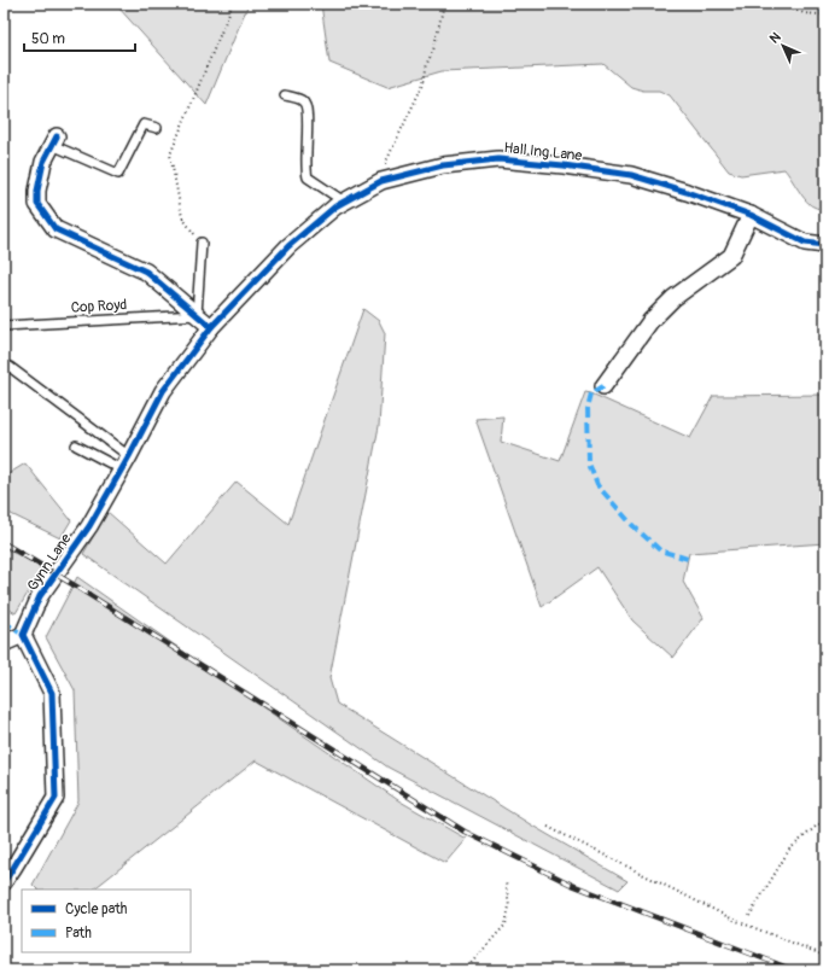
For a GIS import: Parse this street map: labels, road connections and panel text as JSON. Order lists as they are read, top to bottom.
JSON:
{
  "streets": {
    "street": ["Hall Ing Lane", "Gynn Lane"],
    "lane": ["Cop Royd"]
  },
  "crossings": [
    ["Hall Ing Lane", "Gynn Lane"]
  ],
  "legend": ["Cycle path", "Path"],
  "scale_bar": "50 m",
  "north": "top left"
}
